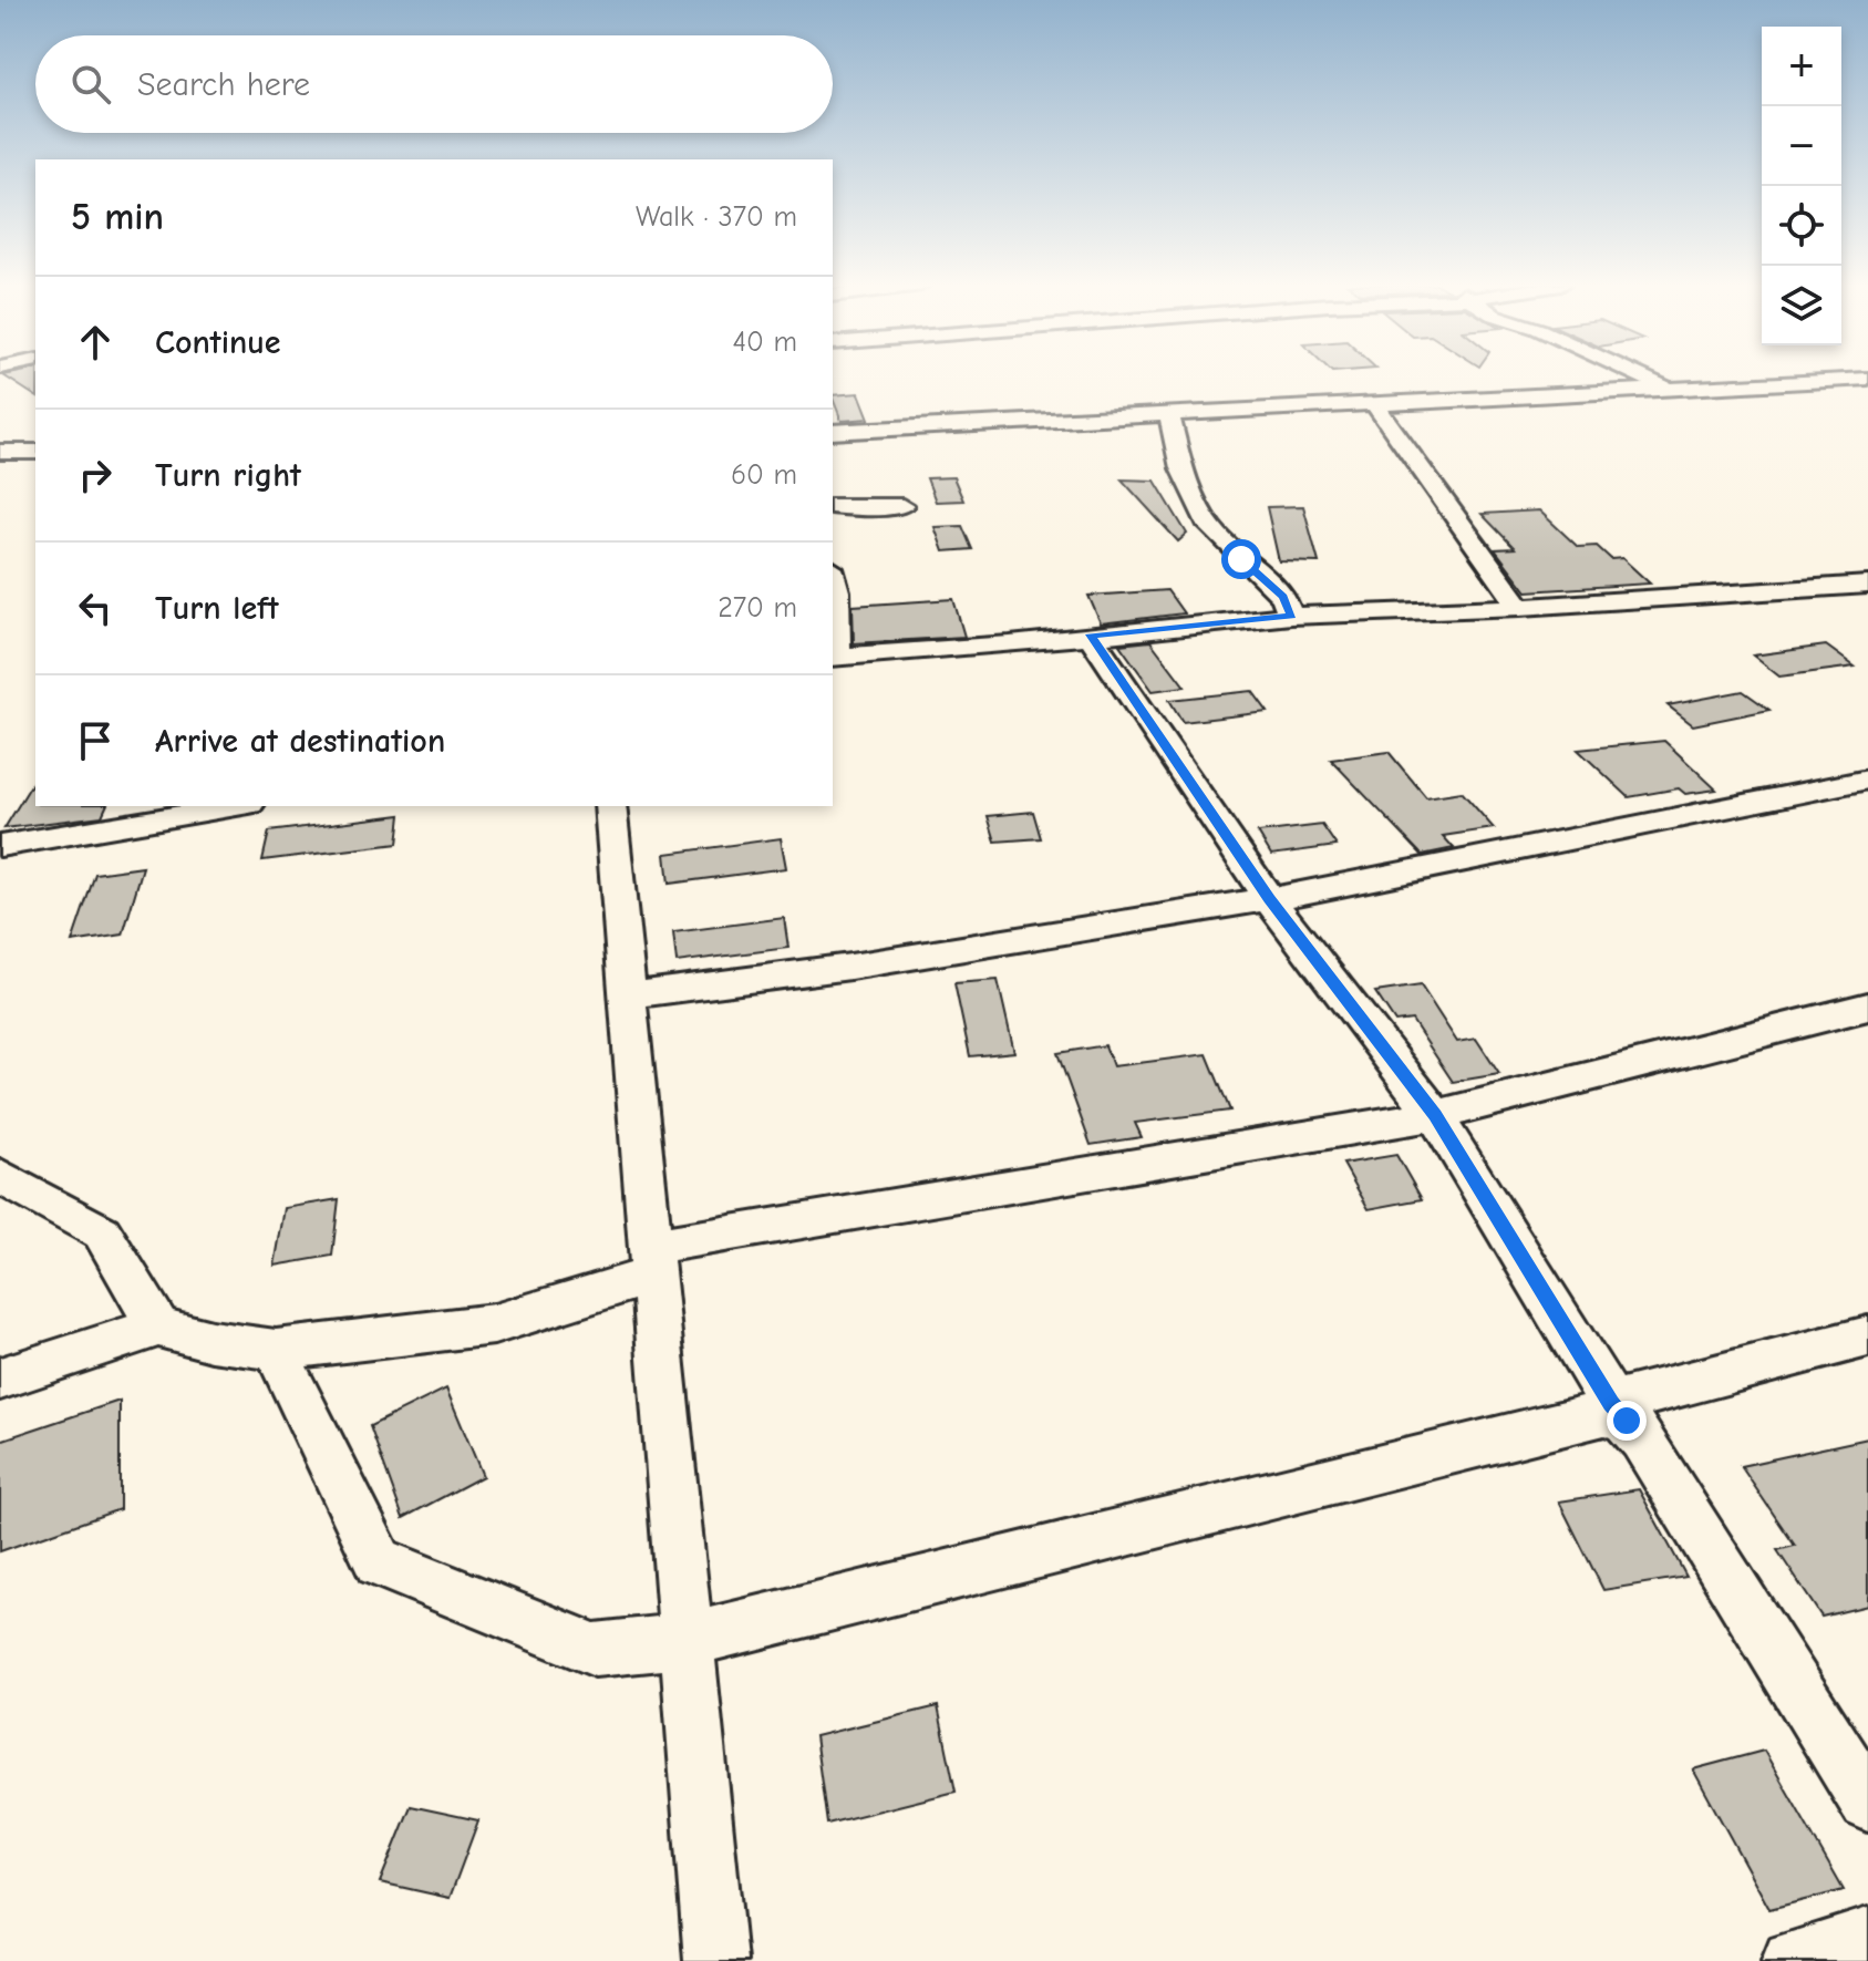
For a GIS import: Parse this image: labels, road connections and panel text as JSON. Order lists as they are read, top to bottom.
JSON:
{
  "page": {
    "map_buttons": ["+", "−"],
    "search": "Search here",
    "heading": ["5 min", "Walk · 370 m"],
    "list": [
      ["Continue", "40 m"],
      ["Turn right", "60 m"],
      ["Turn left", "270 m"],
      "Arrive at destination"
    ]
  }
}
